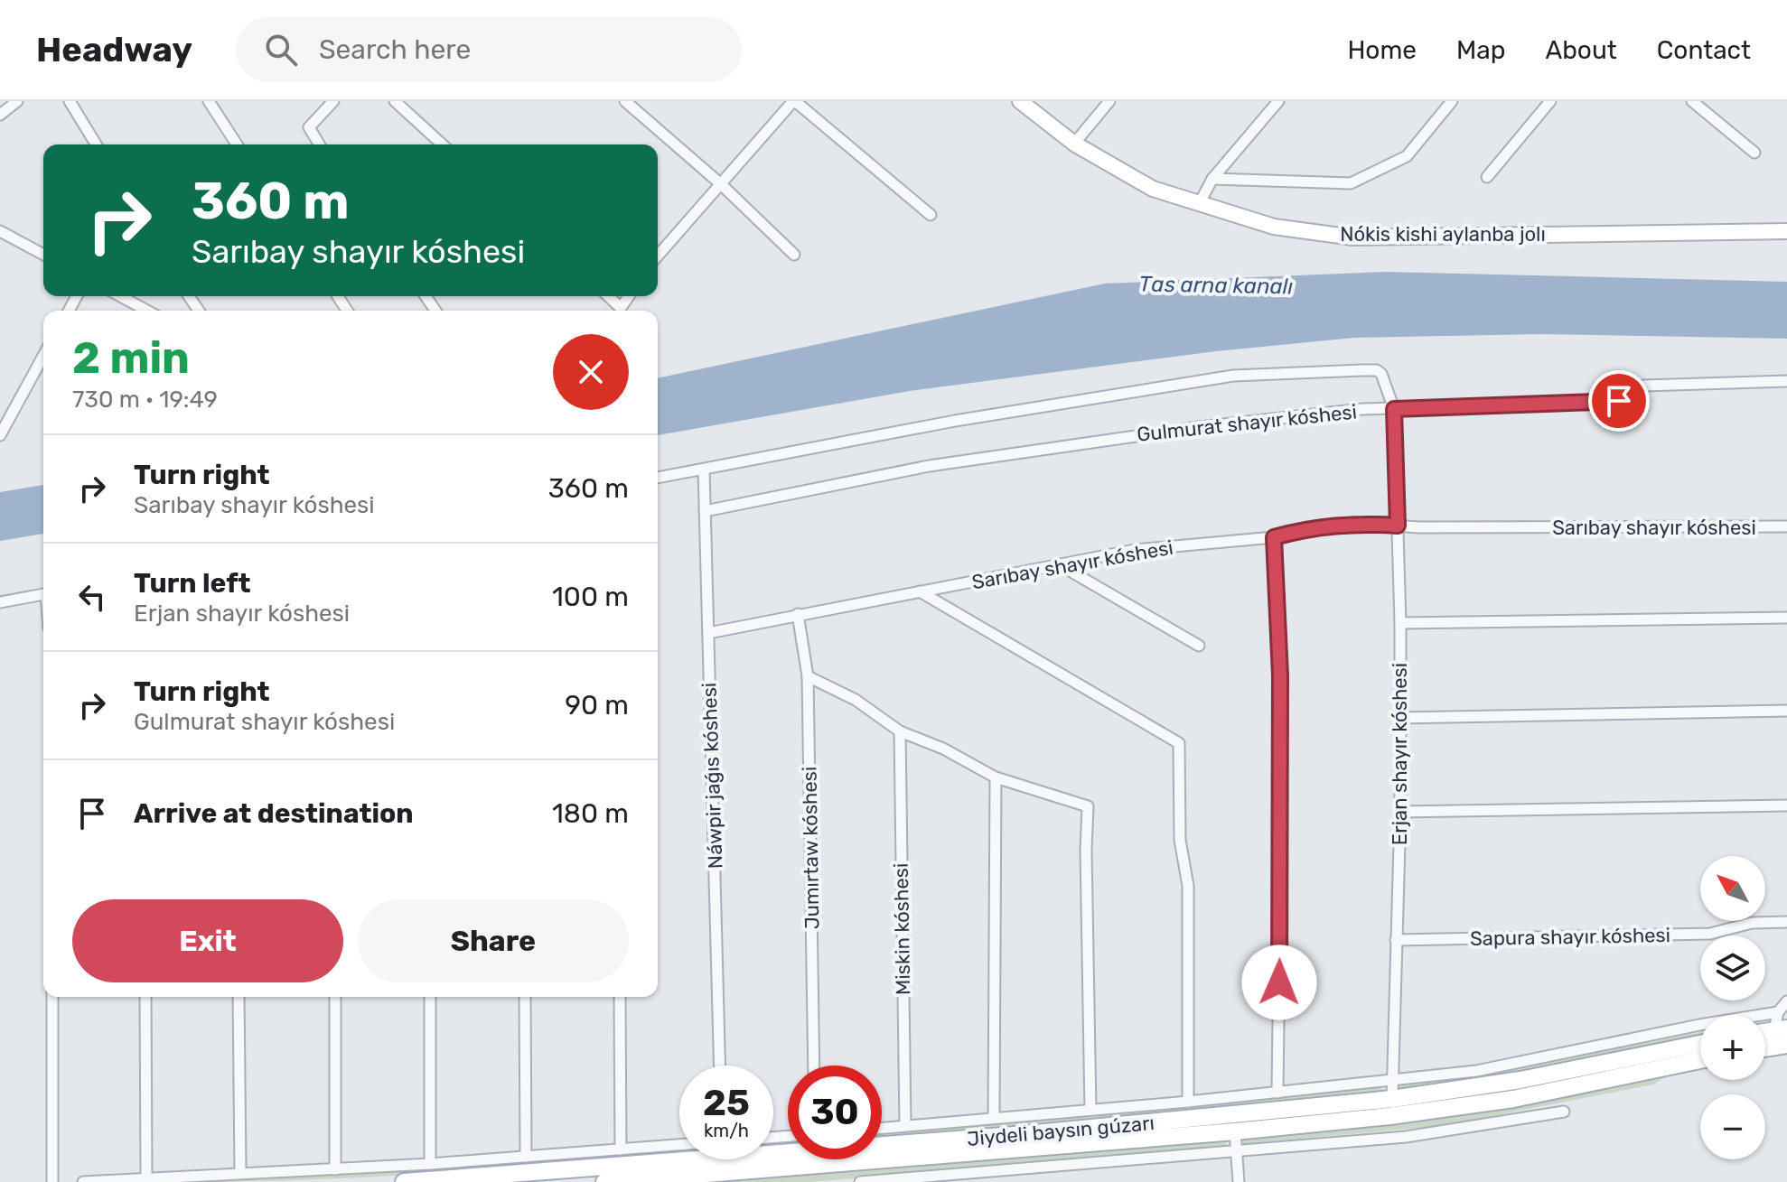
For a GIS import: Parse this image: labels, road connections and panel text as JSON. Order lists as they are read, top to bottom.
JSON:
{
  "streets": {
    "main road": ["Nókis kishi aylanba jolı", "Jiydeli baysın gúzarı"],
    "street": [
      "Gulmurat shayır kóshesi",
      "Sarıbay shayır kóshesi",
      "Erjan shayır kóshesi",
      "Náwpir jaǵıs kóshesi",
      "Jumırtaw kóshesi",
      "Miskin kóshesi",
      "Sapura shayır kóshesi"
    ]
  },
  "crossings": [
    ["Gulmurat shayır kóshesi", "Erjan shayır kóshesi"],
    ["Gulmurat shayır kóshesi", "Náwpir jaǵıs kóshesi"],
    ["Sarıbay shayır kóshesi", "Erjan shayır kóshesi"],
    ["Sarıbay shayır kóshesi", "Náwpir jaǵıs kóshesi"],
    ["Sarıbay shayır kóshesi", "Jumırtaw kóshesi"],
    ["Erjan shayır kóshesi", "Náwpir jaǵıs kóshesi"],
    ["Erjan shayır kóshesi", "Sapura shayır kóshesi"],
    ["Erjan shayır kóshesi", "Jiydeli baysın gúzarı"]
  ],
  "water": ["Tas arna kanalı"],
  "north": "top left",
  "page": {
    "header": "Headway",
    "search": "Search here",
    "nav": [
      "Home",
      "Map",
      "About",
      "Contact"
    ],
    "turn": ["360 m", "Sarıbay shayır kóshesi"],
    "heading": ["2 min", "730 m · 19:49"],
    "list": [
      {
        "name": "Turn right",
        "note": "Sarıbay shayır kóshesi",
        "value": "360 m"
      },
      {
        "name": "Turn left",
        "note": "Erjan shayır kóshesi",
        "value": "100 m"
      },
      {
        "name": "Turn right",
        "note": "Gulmurat shayır kóshesi",
        "value": "90 m"
      },
      {
        "name": "Arrive at destination",
        "value": "180 m"
      }
    ],
    "map_buttons": ["+", "−"],
    "buttons": ["Exit", "Share"],
    "speed": "25 km/h",
    "limit": "30"
  }
}
